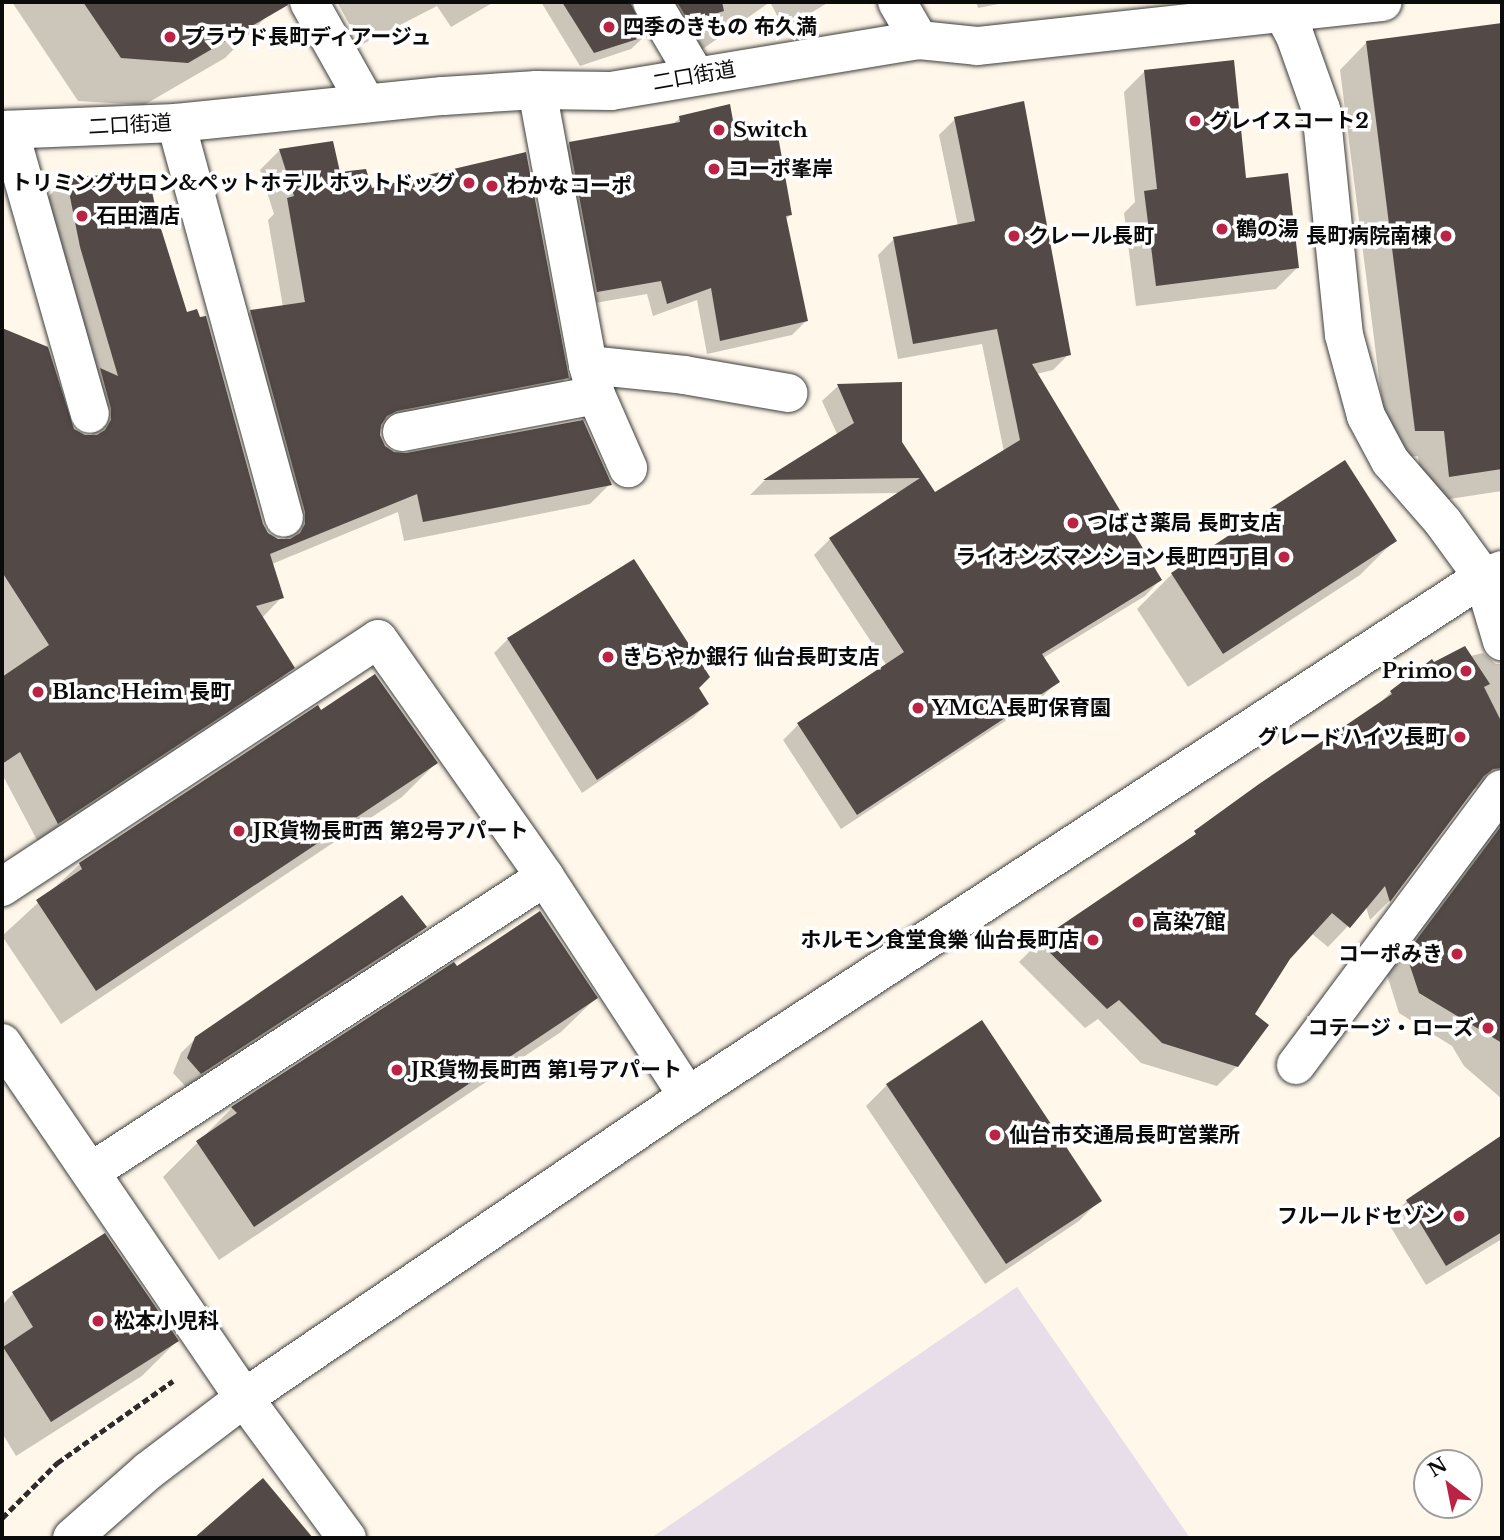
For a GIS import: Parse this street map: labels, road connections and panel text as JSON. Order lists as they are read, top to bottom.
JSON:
{
  "streets": {
    "street": ["二口街道"]
  },
  "places": [
    "四季のきもの 布久満",
    "プラウド長町ディアージュ",
    "グレイスコート2",
    "Switch",
    "コーポ峯岸",
    "トリミングサロン&ペットホテル ホットドッグ",
    "わかなコーポ",
    "石田酒店",
    "鶴の湯",
    "クレール長町",
    "長町病院南棟",
    "つばさ薬局 長町支店",
    "ライオンズマンション長町四丁目",
    "きらやか銀行 仙台長町支店",
    "Primo",
    "Blanc Heim 長町",
    "YMCA長町保育園",
    "グレードハイツ長町",
    "JR貨物長町西 第2号アパート",
    "高染7館",
    "ホルモン食堂食樂 仙台長町店",
    "コーポみき",
    "コテージ・ローズ",
    "JR貨物長町西 第1号アパート",
    "仙台市交通局長町営業所",
    "フルールドセゾン",
    "松本小児科"
  ],
  "north": "top left"
}
